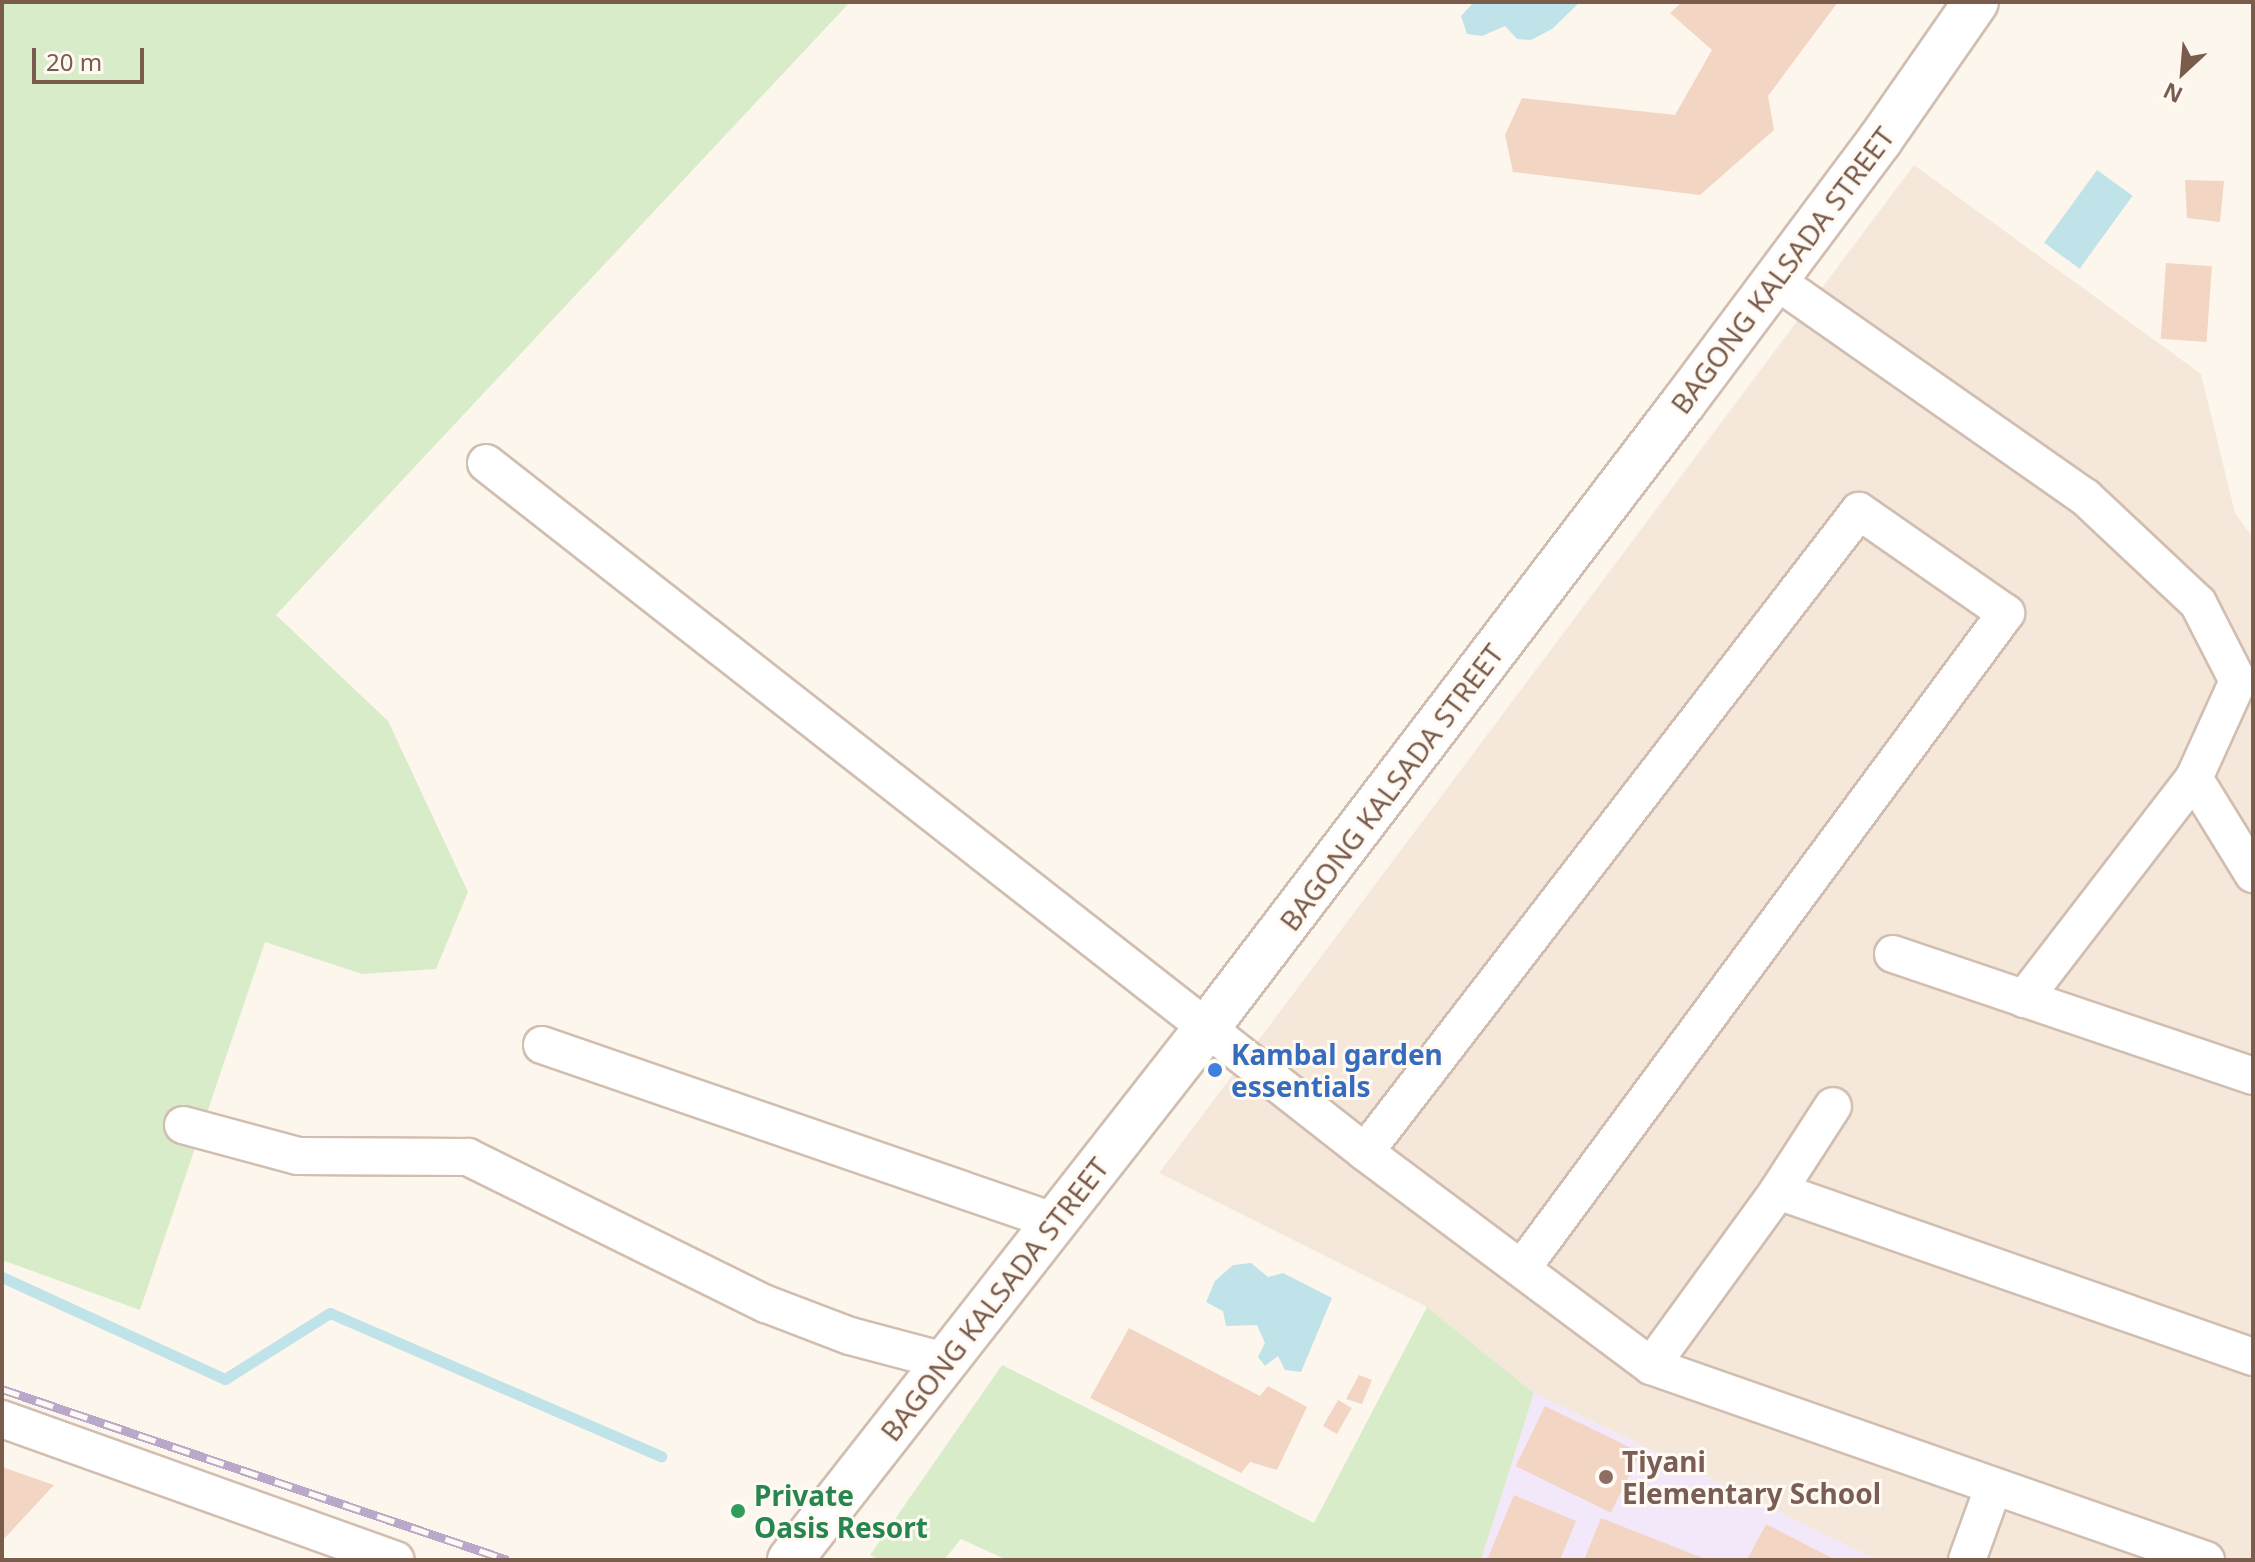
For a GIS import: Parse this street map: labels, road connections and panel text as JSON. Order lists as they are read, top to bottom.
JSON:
{
  "streets": {
    "street": ["BAGONG KALSADA STREET"]
  },
  "places": ["Kambal garden essentials", "Tiyani Elementary School", "Private Oasis Resort"],
  "scale_bar": "20 m",
  "north": "bottom left"
}
